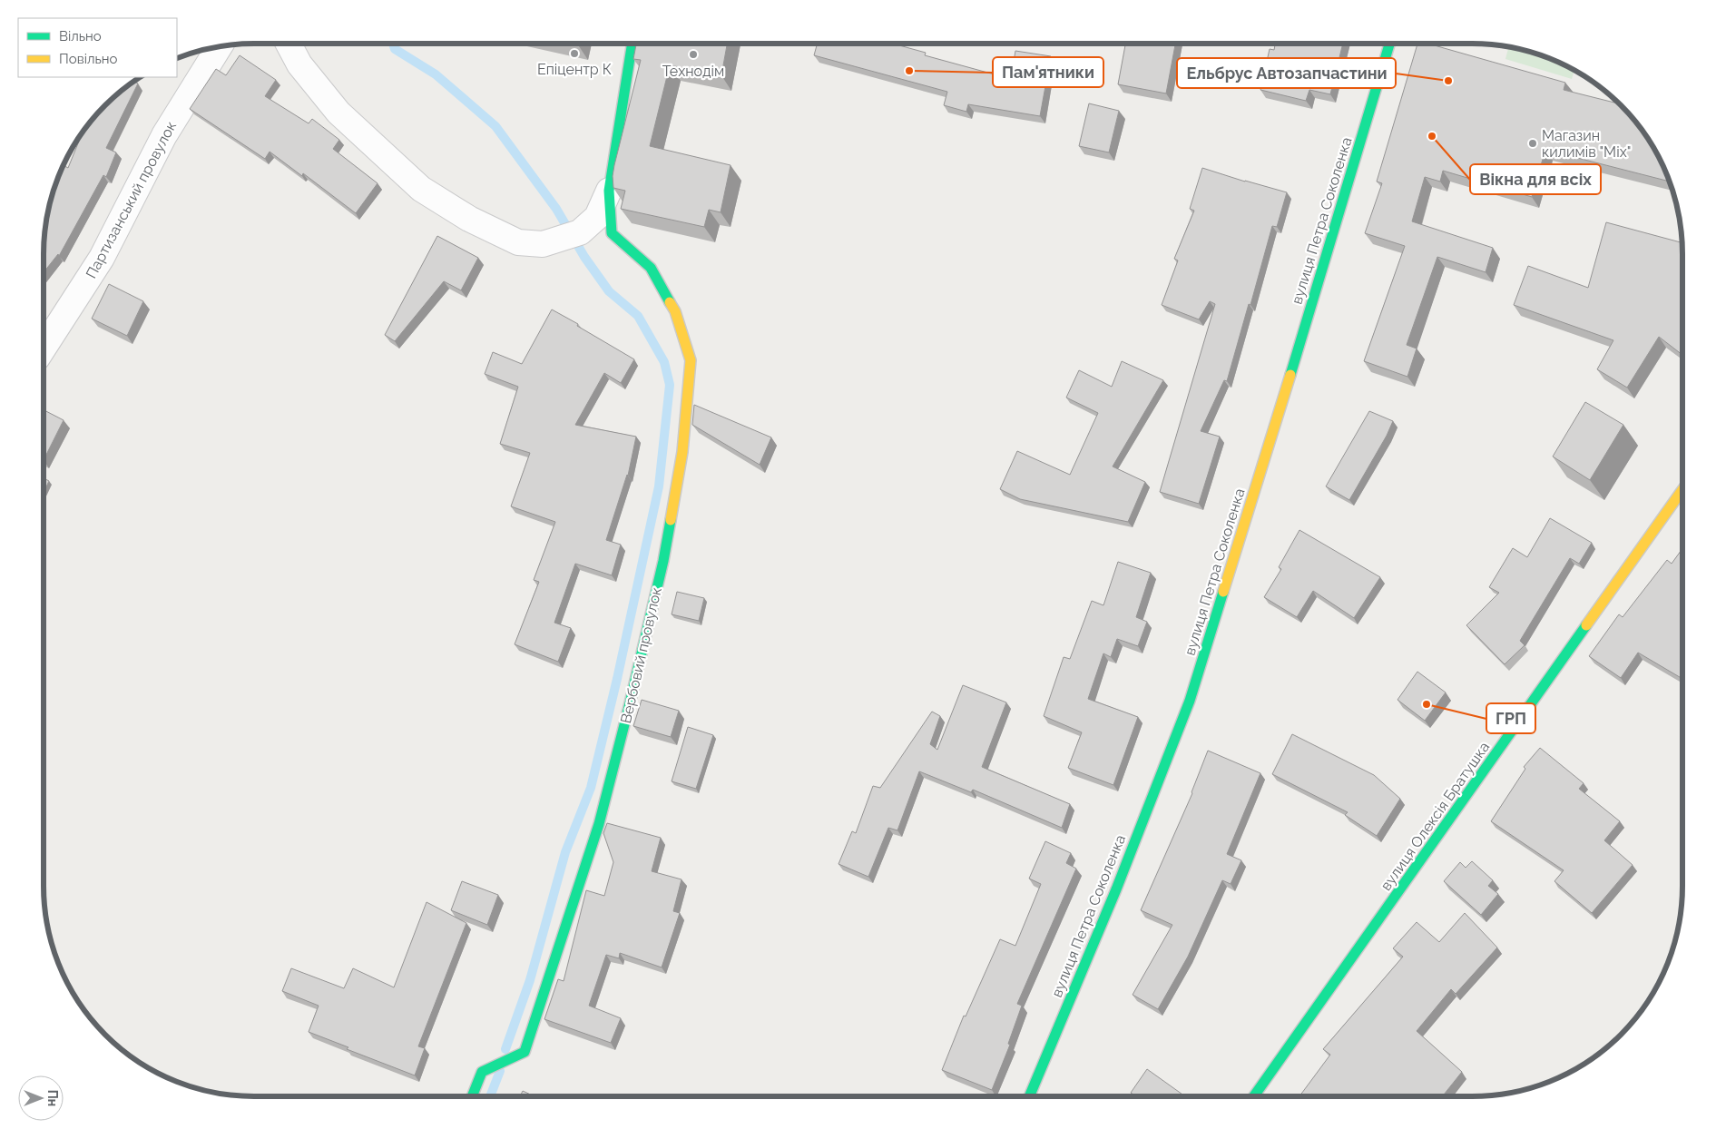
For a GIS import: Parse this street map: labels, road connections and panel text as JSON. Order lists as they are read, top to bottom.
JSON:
{
  "streets": {
    "street": [
      "Партизанський провулок",
      "вулиця Петра Соколенка",
      "Вербовий провулок",
      "вулиця Олексія Братушка"
    ]
  },
  "places": [
    "Епіцентр К",
    "Технодім",
    "Пам'ятники",
    "Ельбрус Автозапчастини",
    "Вікна для всіх",
    "Магазин килимів \"Mix\"",
    "ГРП"
  ],
  "legend": ["Вільно", "Повільно"],
  "north": "right"
}
